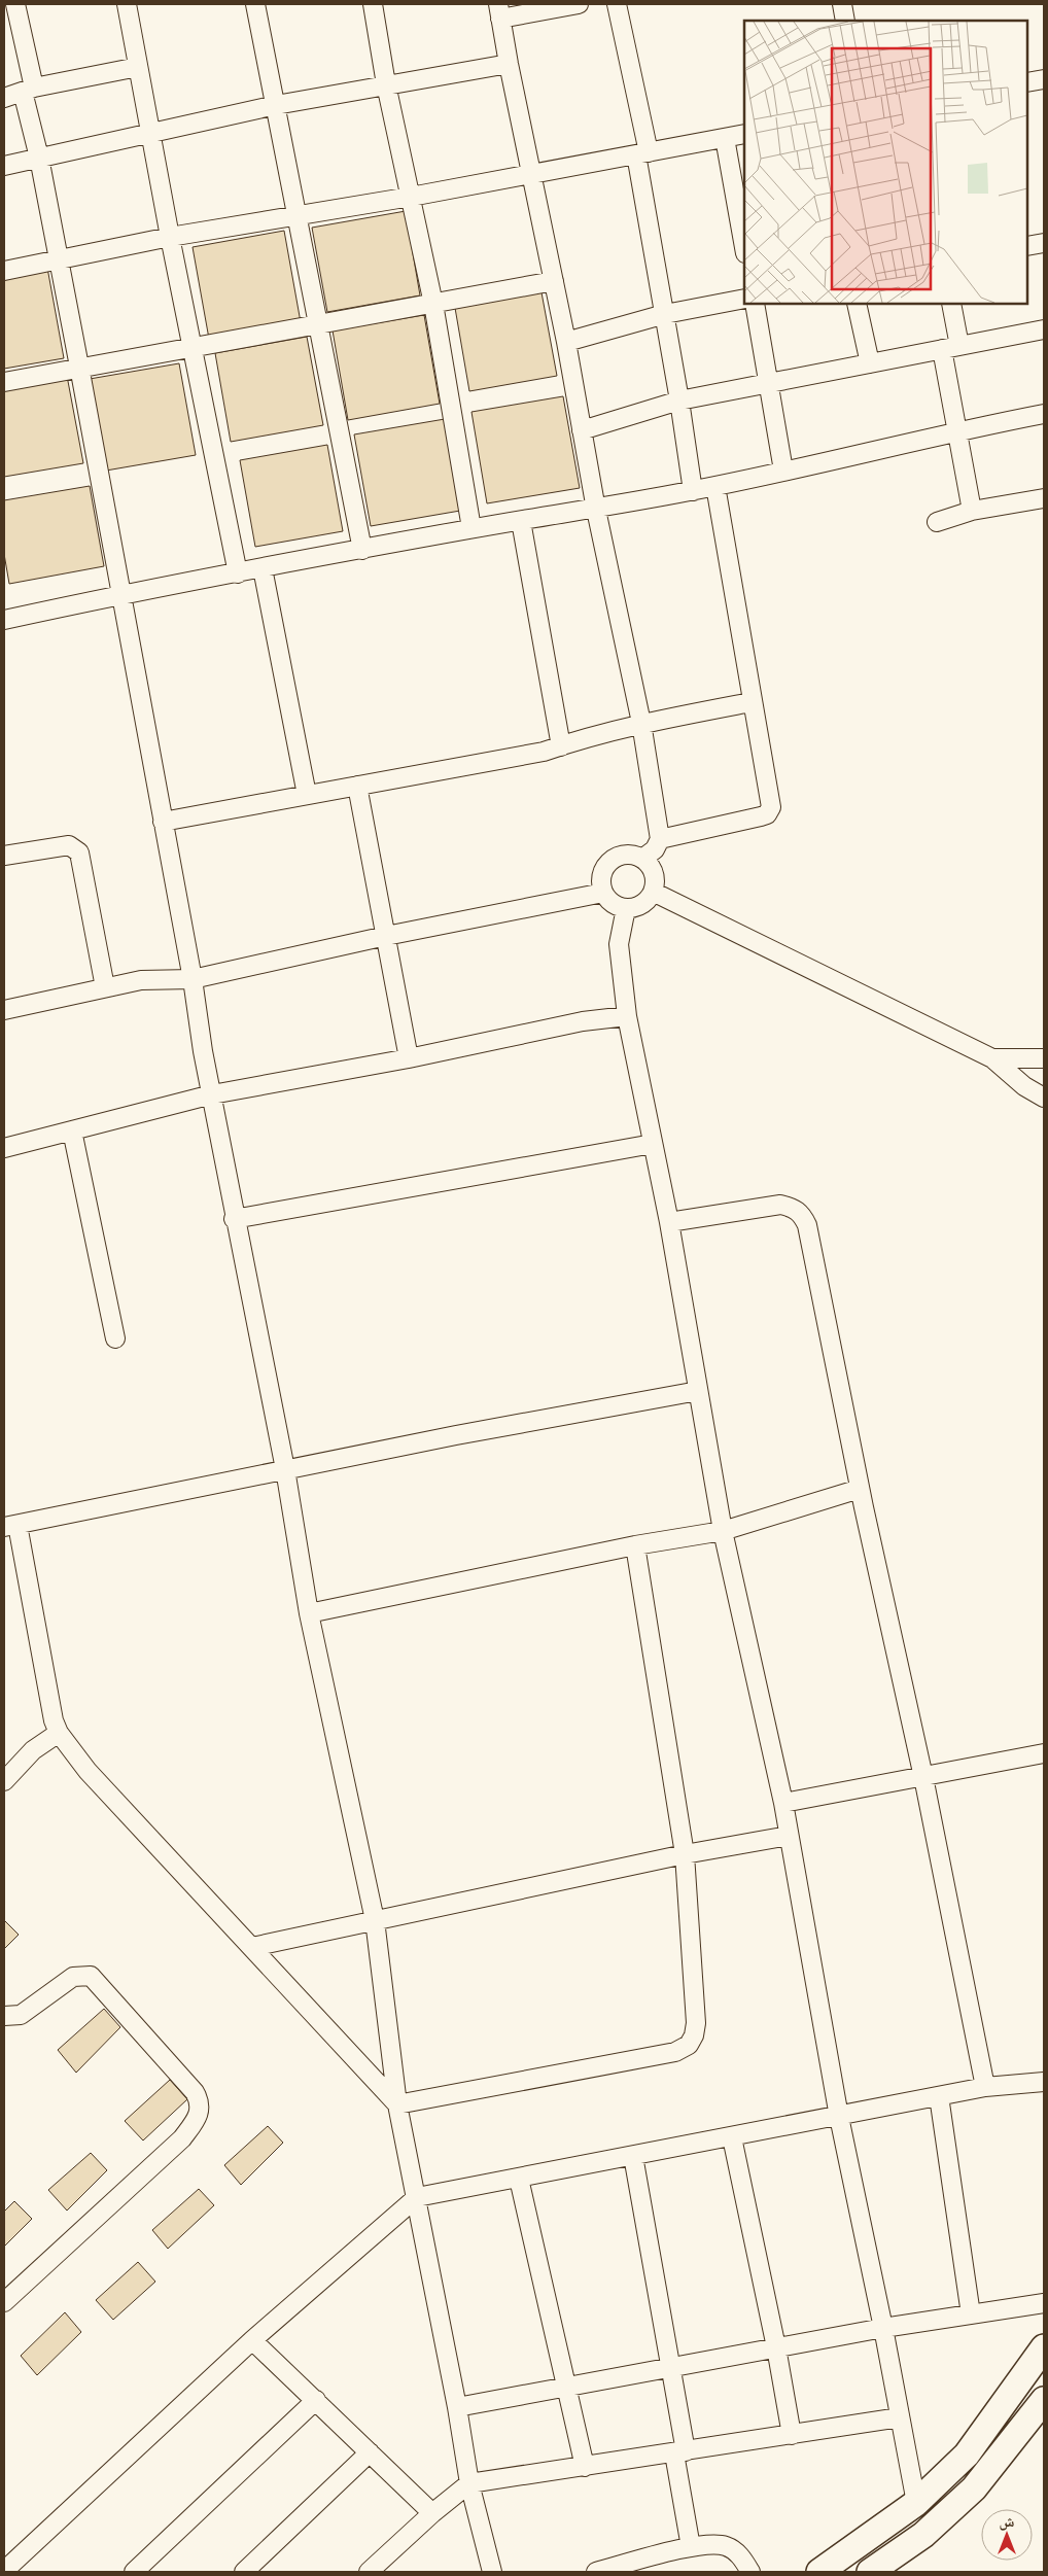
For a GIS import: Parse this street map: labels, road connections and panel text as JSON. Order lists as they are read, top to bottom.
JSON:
{
  "north": "top"
}
